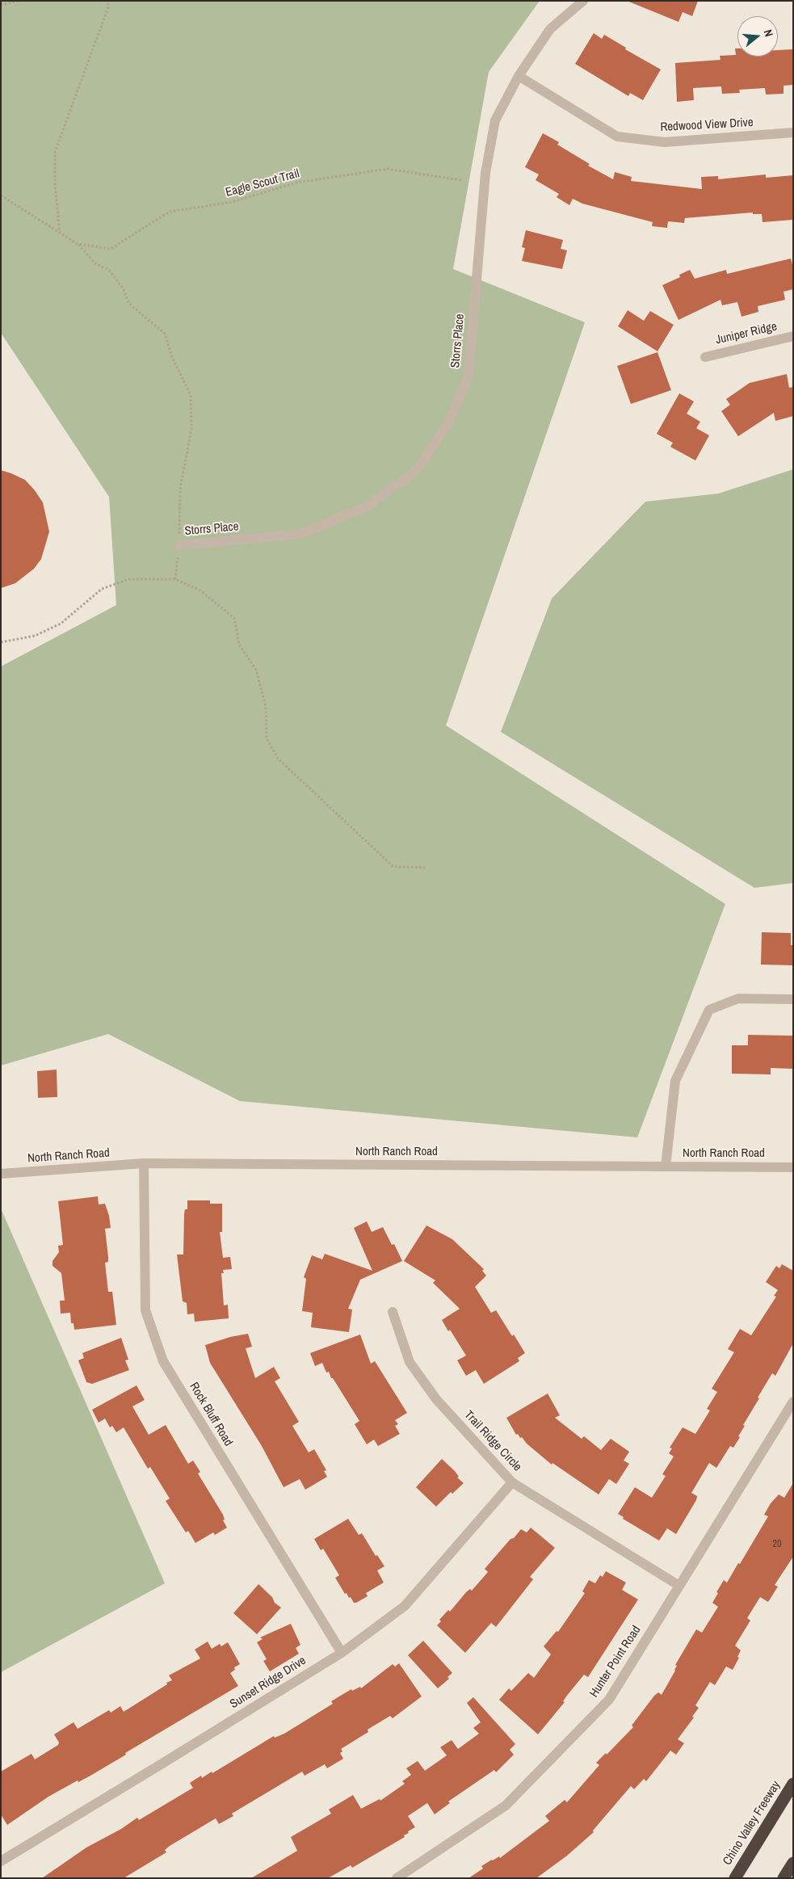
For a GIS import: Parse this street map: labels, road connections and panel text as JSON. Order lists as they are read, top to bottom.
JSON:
{
  "streets": {
    "highway": ["Chino Valley Freeway"],
    "street": [
      "Redwood View Drive",
      "Juniper Ridge",
      "Storrs Place",
      "North Ranch Road",
      "Rock Bluff Road",
      "Trail Ridge Circle",
      "Hunter Point Road",
      "Sunset Ridge Drive"
    ],
    "path": ["Eagle Scout Trail"]
  },
  "crossings": [
    ["Redwood View Drive", "Storrs Place"],
    ["Eagle Scout Trail", "Storrs Place"],
    ["North Ranch Road", "Rock Bluff Road"],
    ["Rock Bluff Road", "Sunset Ridge Drive"],
    ["Trail Ridge Circle", "Hunter Point Road"],
    ["Trail Ridge Circle", "Sunset Ridge Drive"]
  ],
  "house_numbers": ["20"],
  "north": "right"
}
